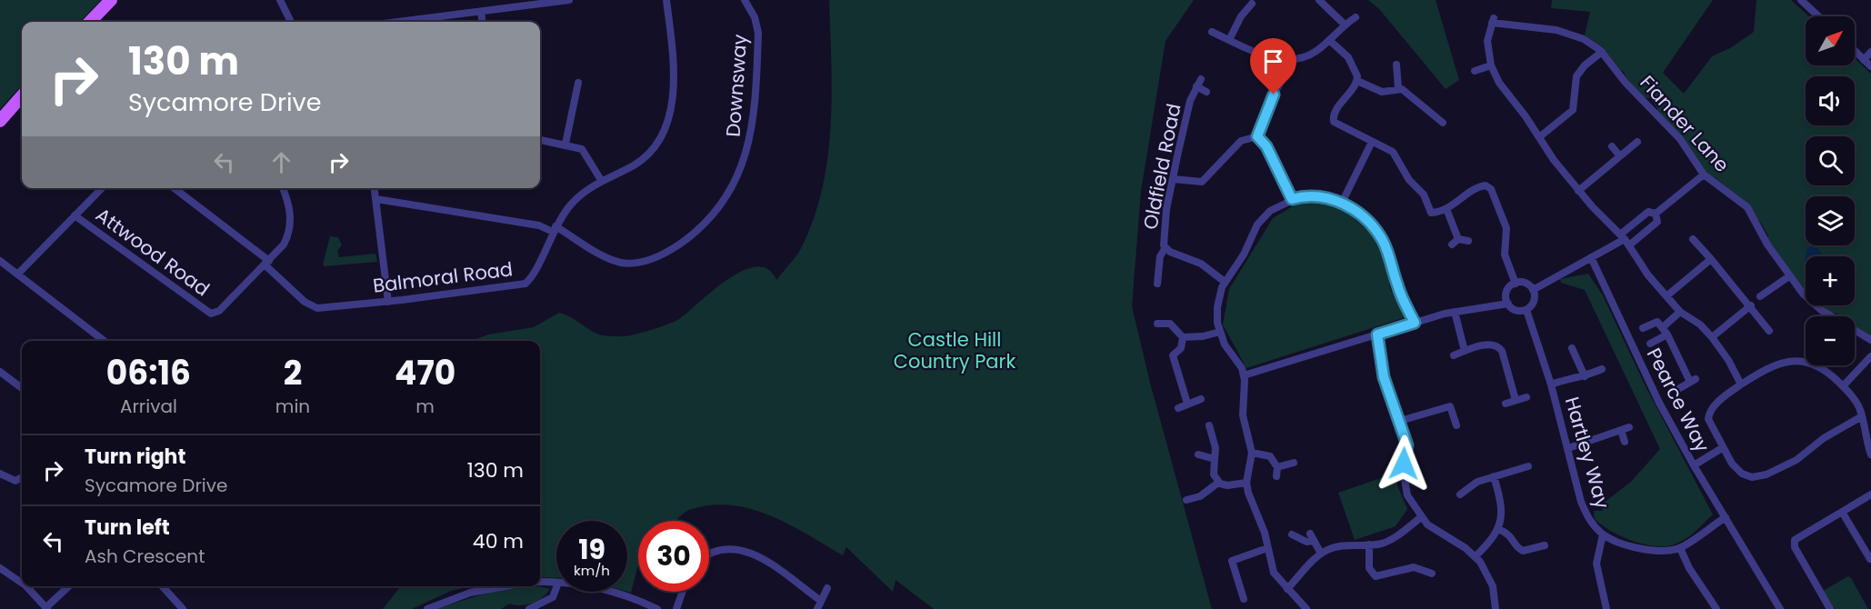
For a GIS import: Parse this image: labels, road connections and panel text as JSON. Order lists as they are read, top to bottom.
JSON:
{
  "streets": {
    "street": [
      "Downsway",
      "Fiander Lane",
      "Oldfield Road",
      "Attwood Road",
      "Balmoral Road",
      "Pearce Way",
      "Hartley Way"
    ]
  },
  "crossings": [
    ["Downsway", "Balmoral Road"],
    ["Attwood Road", "Balmoral Road"],
    ["Pearce Way", "Hartley Way"]
  ],
  "parks": ["Castle Hill Country Park"],
  "north": "top right",
  "page": {
    "map_buttons": ["+", "−"],
    "turn": ["130 m", "Sycamore Drive"],
    "eta": [
      "06:16",
      "Arrival",
      "2",
      "min",
      "470",
      "m"
    ],
    "list": [
      {
        "name": "Turn right",
        "note": "Sycamore Drive",
        "value": "130 m"
      },
      {
        "name": "Turn left",
        "note": "Ash Crescent",
        "value": "40 m"
      }
    ],
    "speed": "19 km/h",
    "limit": "30"
  }
}
